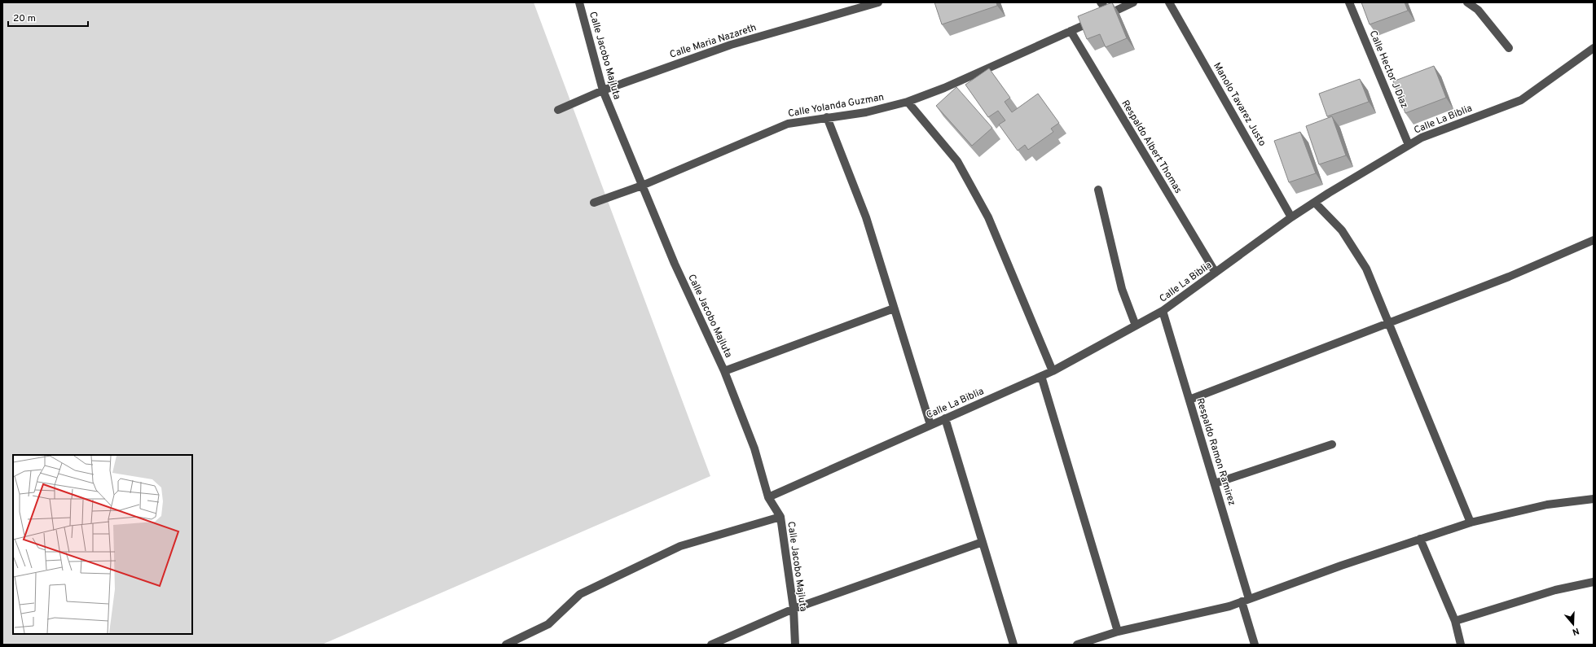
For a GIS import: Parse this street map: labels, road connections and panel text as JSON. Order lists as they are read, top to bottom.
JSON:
{
  "streets": {
    "street": [
      "Calle Maria Nazareth",
      "Calle Jacobo Majluta",
      "Calle Hector J Diaz",
      "Manolo Tavarez Justo",
      "Calle Yolanda Guzman",
      "Calle La Biblia",
      "Respaldo Albert Thomas",
      "Respaldo Ramon Ramirez"
    ]
  },
  "crossings": [
    ["Calle Maria Nazareth", "Calle Jacobo Majluta"],
    ["Calle Jacobo Majluta", "Calle Yolanda Guzman"],
    ["Calle Jacobo Majluta", "Calle La Biblia"],
    ["Calle Hector J Diaz", "Calle La Biblia"],
    ["Manolo Tavarez Justo", "Calle La Biblia"],
    ["Calle Yolanda Guzman", "Respaldo Albert Thomas"],
    ["Calle La Biblia", "Respaldo Albert Thomas"],
    ["Calle La Biblia", "Respaldo Ramon Ramirez"]
  ],
  "scale_bar": "20 m",
  "north": "bottom"
}
